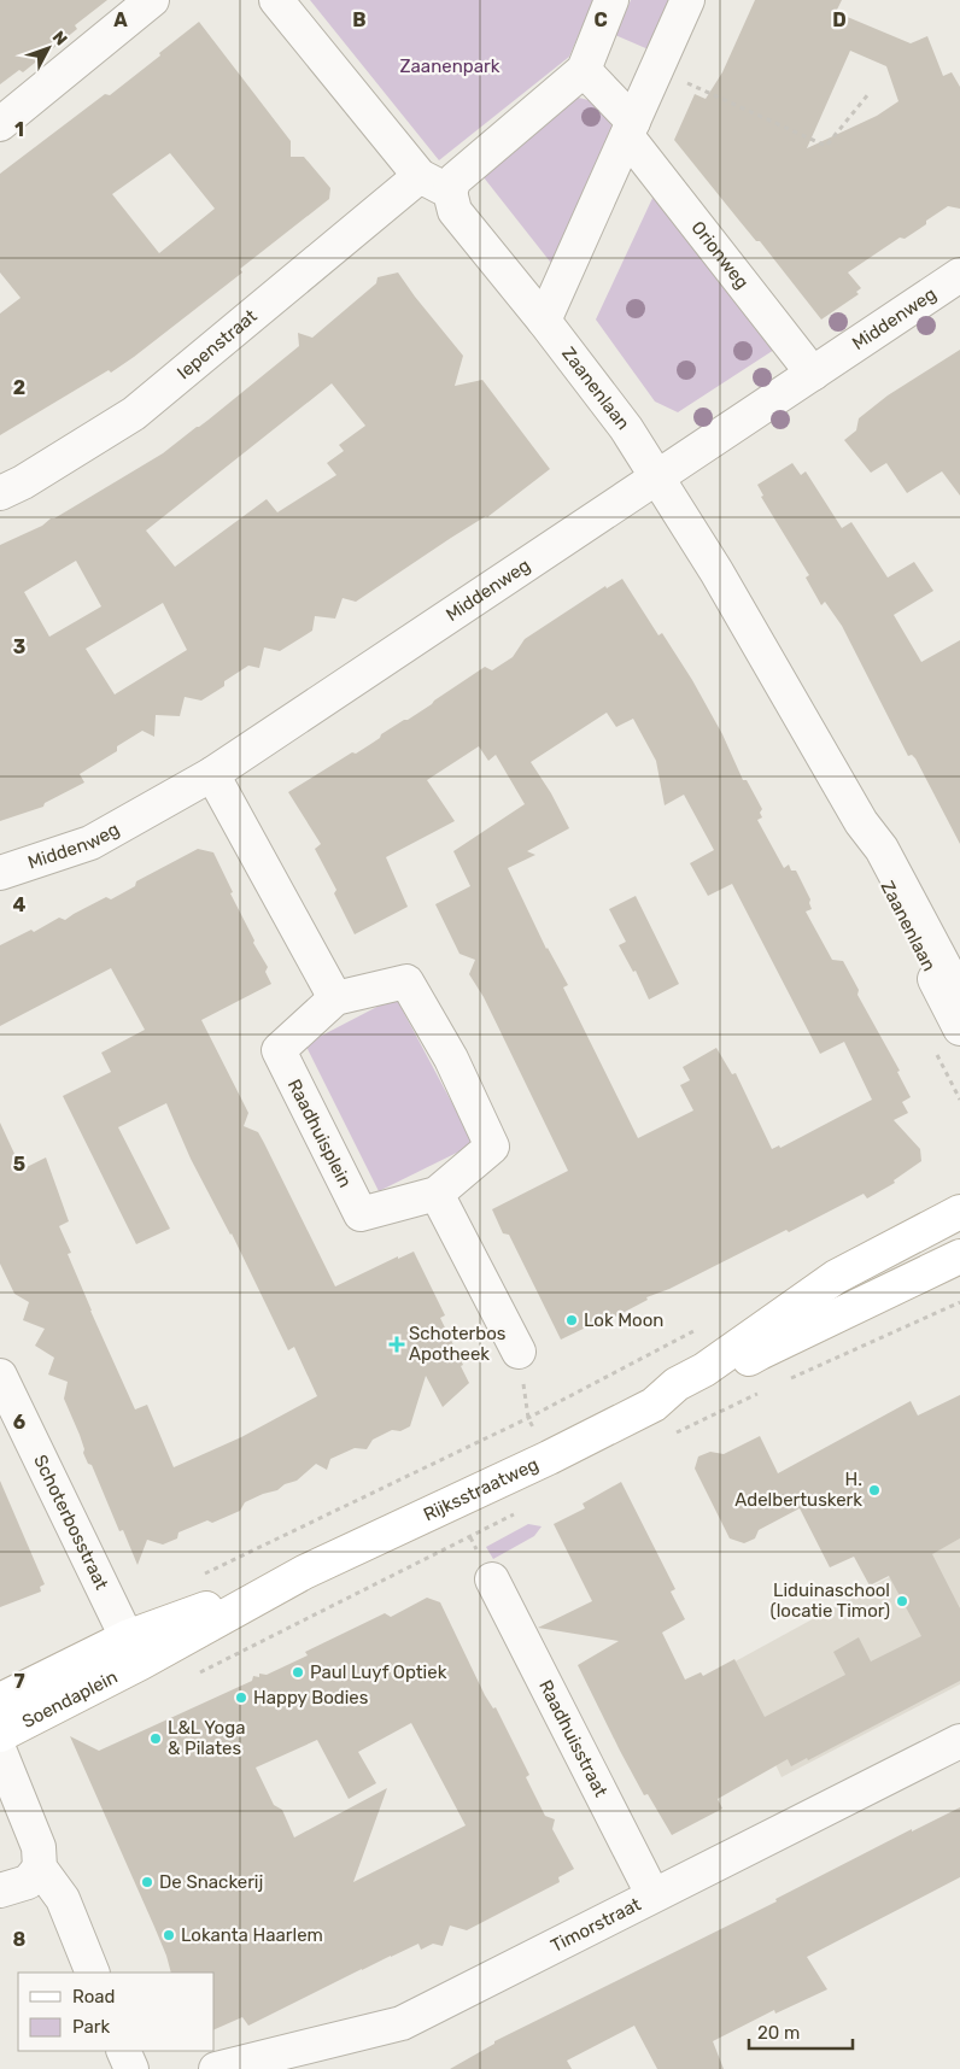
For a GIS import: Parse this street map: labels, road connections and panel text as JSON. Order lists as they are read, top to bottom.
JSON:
{
  "streets": {
    "main road": ["Rijksstraatweg", "Soendaplein"],
    "street": [
      "Orionweg",
      "Middenweg",
      "Iepenstraat",
      "Zaanenlaan",
      "Raadhuisplein",
      "Schoterbosstraat",
      "Raadhuisstraat",
      "Timorstraat"
    ]
  },
  "crossings": [
    ["Orionweg", "Middenweg"],
    ["Middenweg", "Zaanenlaan"],
    ["Rijksstraatweg", "Schoterbosstraat"],
    ["Rijksstraatweg", "Soendaplein"],
    ["Schoterbosstraat", "Soendaplein"],
    ["Raadhuisstraat", "Timorstraat"]
  ],
  "parks": ["Zaanenpark"],
  "places": {
    "other": [
      "Lok Moon",
      "H. Adelbertuskerk",
      "Liduinaschool (locatie Timor)",
      "Paul Luyf Optiek",
      "Happy Bodies",
      "L&L Yoga & Pilates",
      "De Snackerij",
      "Lokanta Haarlem"
    ],
    "health": ["Schoterbos Apotheek"]
  },
  "legend": ["Road", "Park"],
  "scale_bar": "20 m",
  "north": "top right",
  "grid": {
    "columns": [
      "A",
      "B",
      "C",
      "D"
    ],
    "rows": [
      "1",
      "2",
      "3",
      "4",
      "5",
      "6",
      "7",
      "8"
    ]
  }
}
